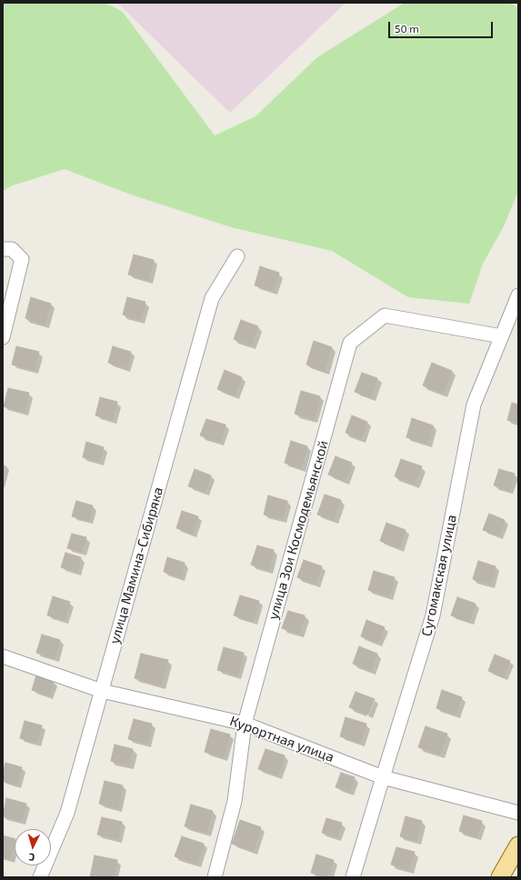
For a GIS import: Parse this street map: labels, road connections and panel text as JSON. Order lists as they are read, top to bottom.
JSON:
{
  "streets": {
    "street": [
      "улица Зои Космодемьянской",
      "улица Мамина-Сибиряка",
      "Сугомакская улица",
      "Курортная улица"
    ]
  },
  "crossings": [
    ["улица Зои Космодемьянской", "Сугомакская улица"],
    ["улица Зои Космодемьянской", "Курортная улица"],
    ["улица Мамина-Сибиряка", "Курортная улица"],
    ["Сугомакская улица", "Курортная улица"]
  ],
  "scale_bar": "50 m",
  "north": "bottom"
}
